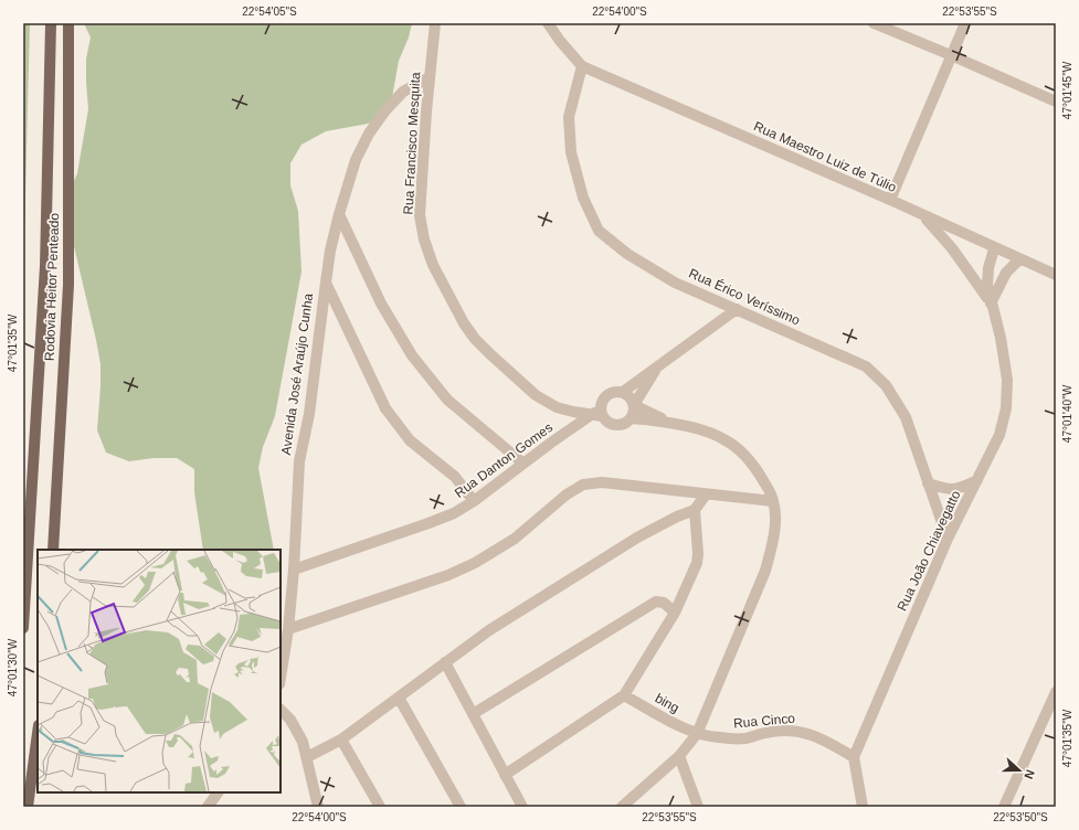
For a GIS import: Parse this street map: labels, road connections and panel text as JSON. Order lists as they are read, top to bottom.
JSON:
{
  "streets": {
    "main road": ["Rodovia Heitor Penteado"],
    "street": [
      "Rua Francisco Mesquita",
      "Rua Maestro Luiz de Túlio",
      "Rua Érico Veríssimo",
      "Avenida José Araújo Cunha",
      "Rua Danton Gomes",
      "Rua João Chiavegatto",
      "bing",
      "Rua Cinco"
    ]
  },
  "crossings": [
    ["Rua Francisco Mesquita", "Avenida José Araújo Cunha"],
    ["Rua Francisco Mesquita", "Rua Danton Gomes"],
    ["Rua Maestro Luiz de Túlio", "Rua Érico Veríssimo"],
    ["Rua Maestro Luiz de Túlio", "Rua João Chiavegatto"],
    ["Rua Érico Veríssimo", "Rua João Chiavegatto"],
    ["Avenida José Araújo Cunha", "Rua Danton Gomes"],
    ["Rua João Chiavegatto", "Rua Cinco"],
    ["bing", "Rua Cinco"]
  ],
  "north": "right",
  "coordinates": [
    "22°54'05\"S",
    "22°54'00\"S",
    "22°53'55\"S",
    "47°01'45\"W",
    "47°01'35\"W",
    "47°01'40\"W",
    "47°01'30\"W",
    "22°53'50\"S"
  ]
}
